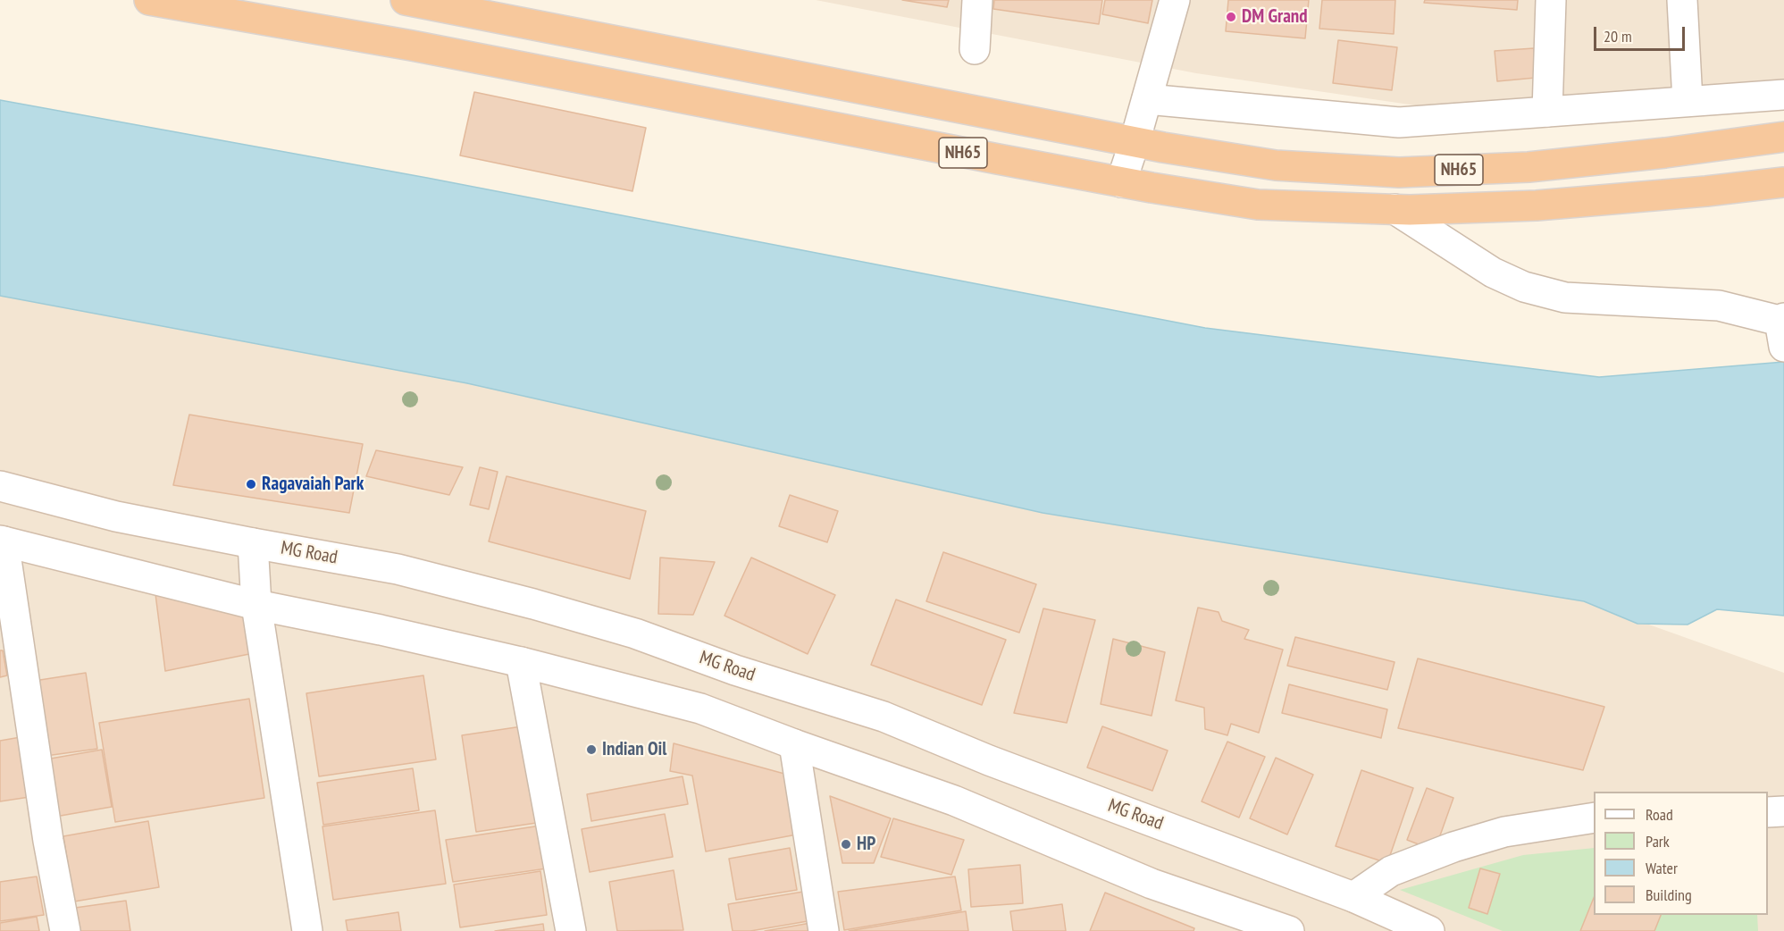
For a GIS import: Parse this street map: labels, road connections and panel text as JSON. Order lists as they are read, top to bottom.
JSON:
{
  "streets": {
    "highway": ["NH65"],
    "street": ["MG Road"]
  },
  "places": [
    "DM Grand",
    "Ragavaiah Park",
    "Indian Oil",
    "HP"
  ],
  "legend": [
    "Road",
    "Park",
    "Water",
    "Building"
  ],
  "scale_bar": "20 m"
}
